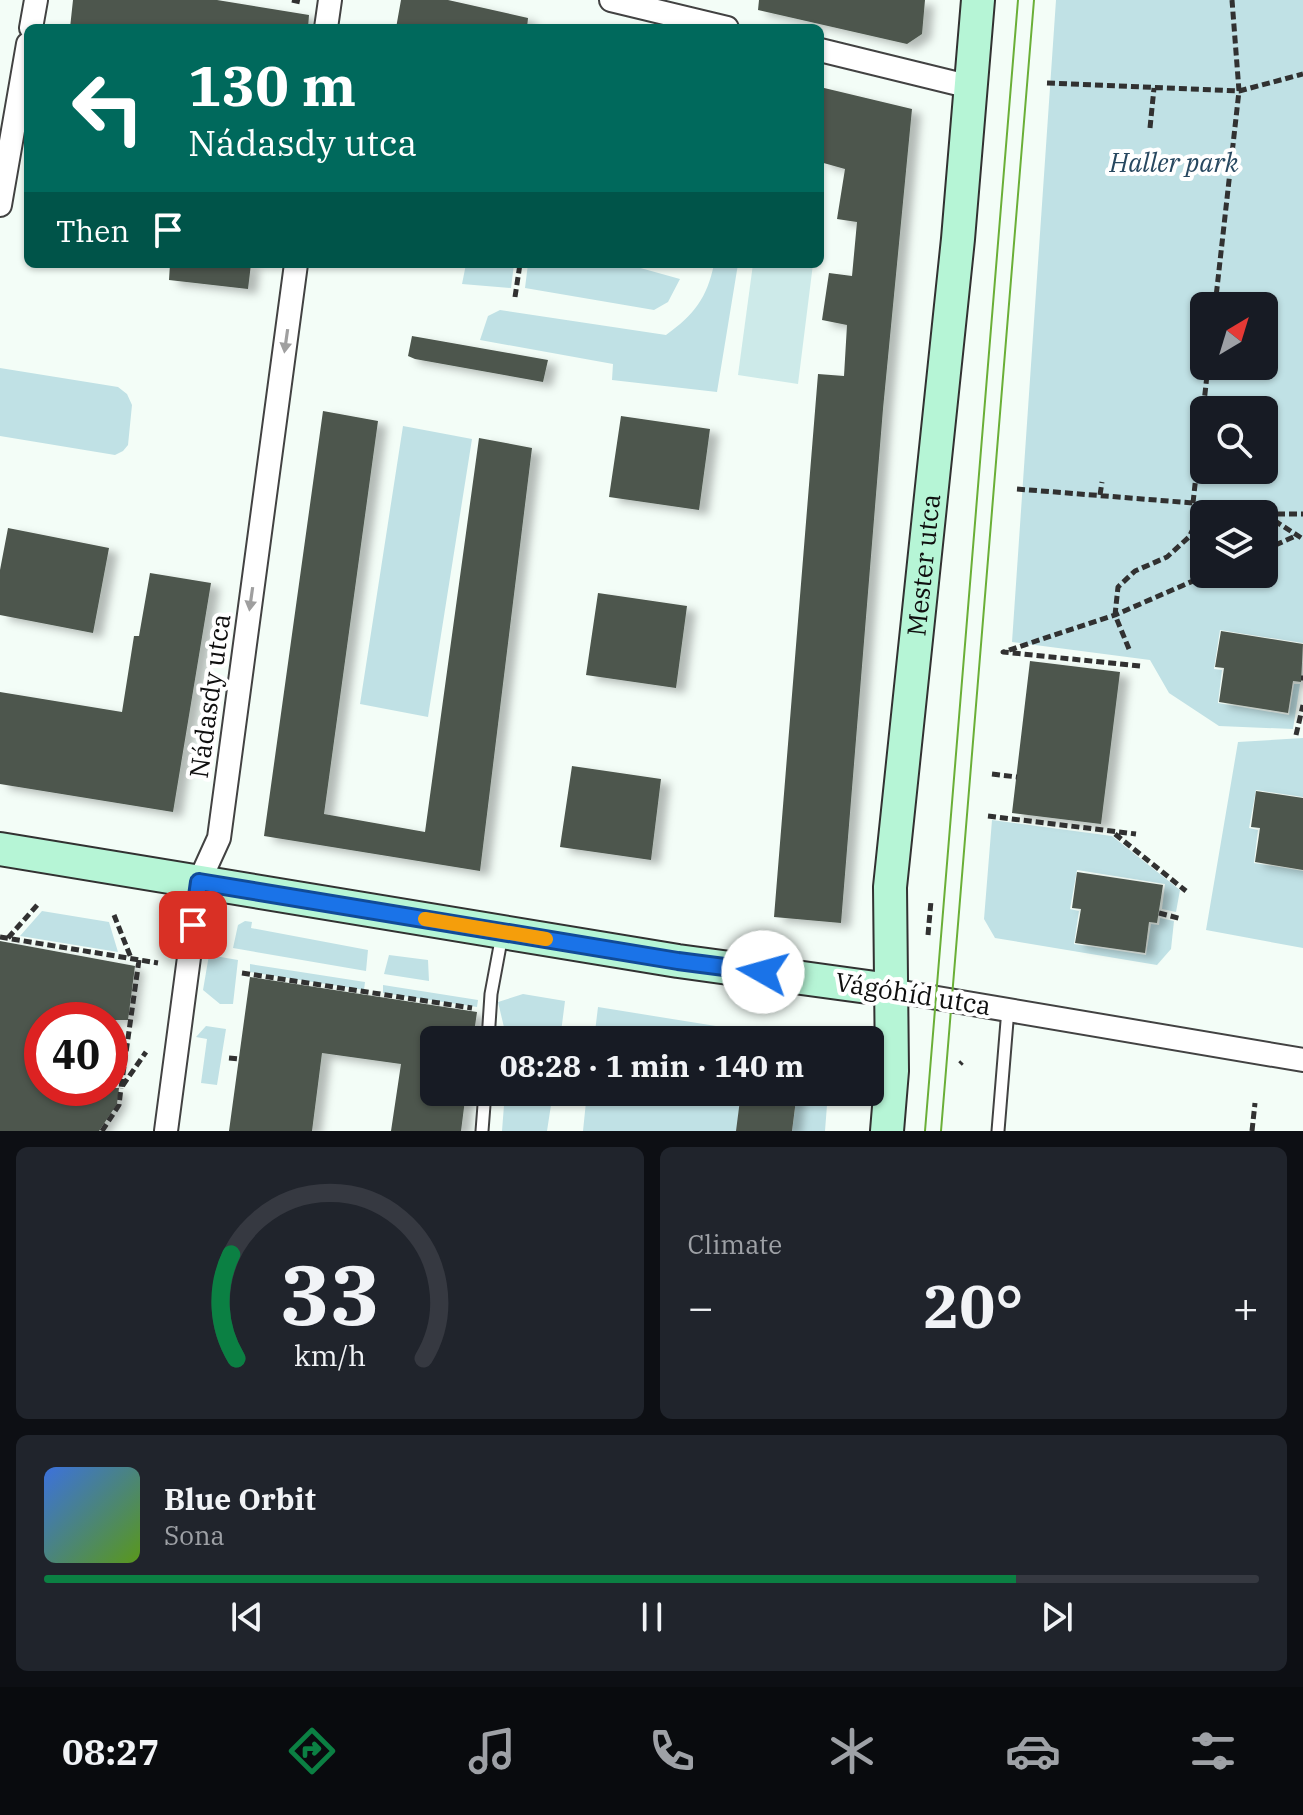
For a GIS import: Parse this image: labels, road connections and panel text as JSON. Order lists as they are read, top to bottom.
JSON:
{
  "streets": {
    "street": ["Mester utca", "Nádasdy utca", "Vágóhíd utca"]
  },
  "crossings": [
    ["Mester utca", "Vágóhíd utca"],
    ["Nádasdy utca", "Vágóhíd utca"]
  ],
  "one_way": ["Nádasdy utca"],
  "parks": ["Haller park"],
  "north": "top right",
  "page": {
    "turn": ["130 m", "Nádasdy utca"],
    "then": "Then",
    "limit": "40",
    "trip": "08:28 · 1 min · 140 m",
    "tile": "Climate",
    "heat": ["−", "20°", "+"],
    "song": ["Blue Orbit", "Sona"],
    "tabs": "08:27",
    "gauge": ["33", "km/h"]
  }
}
